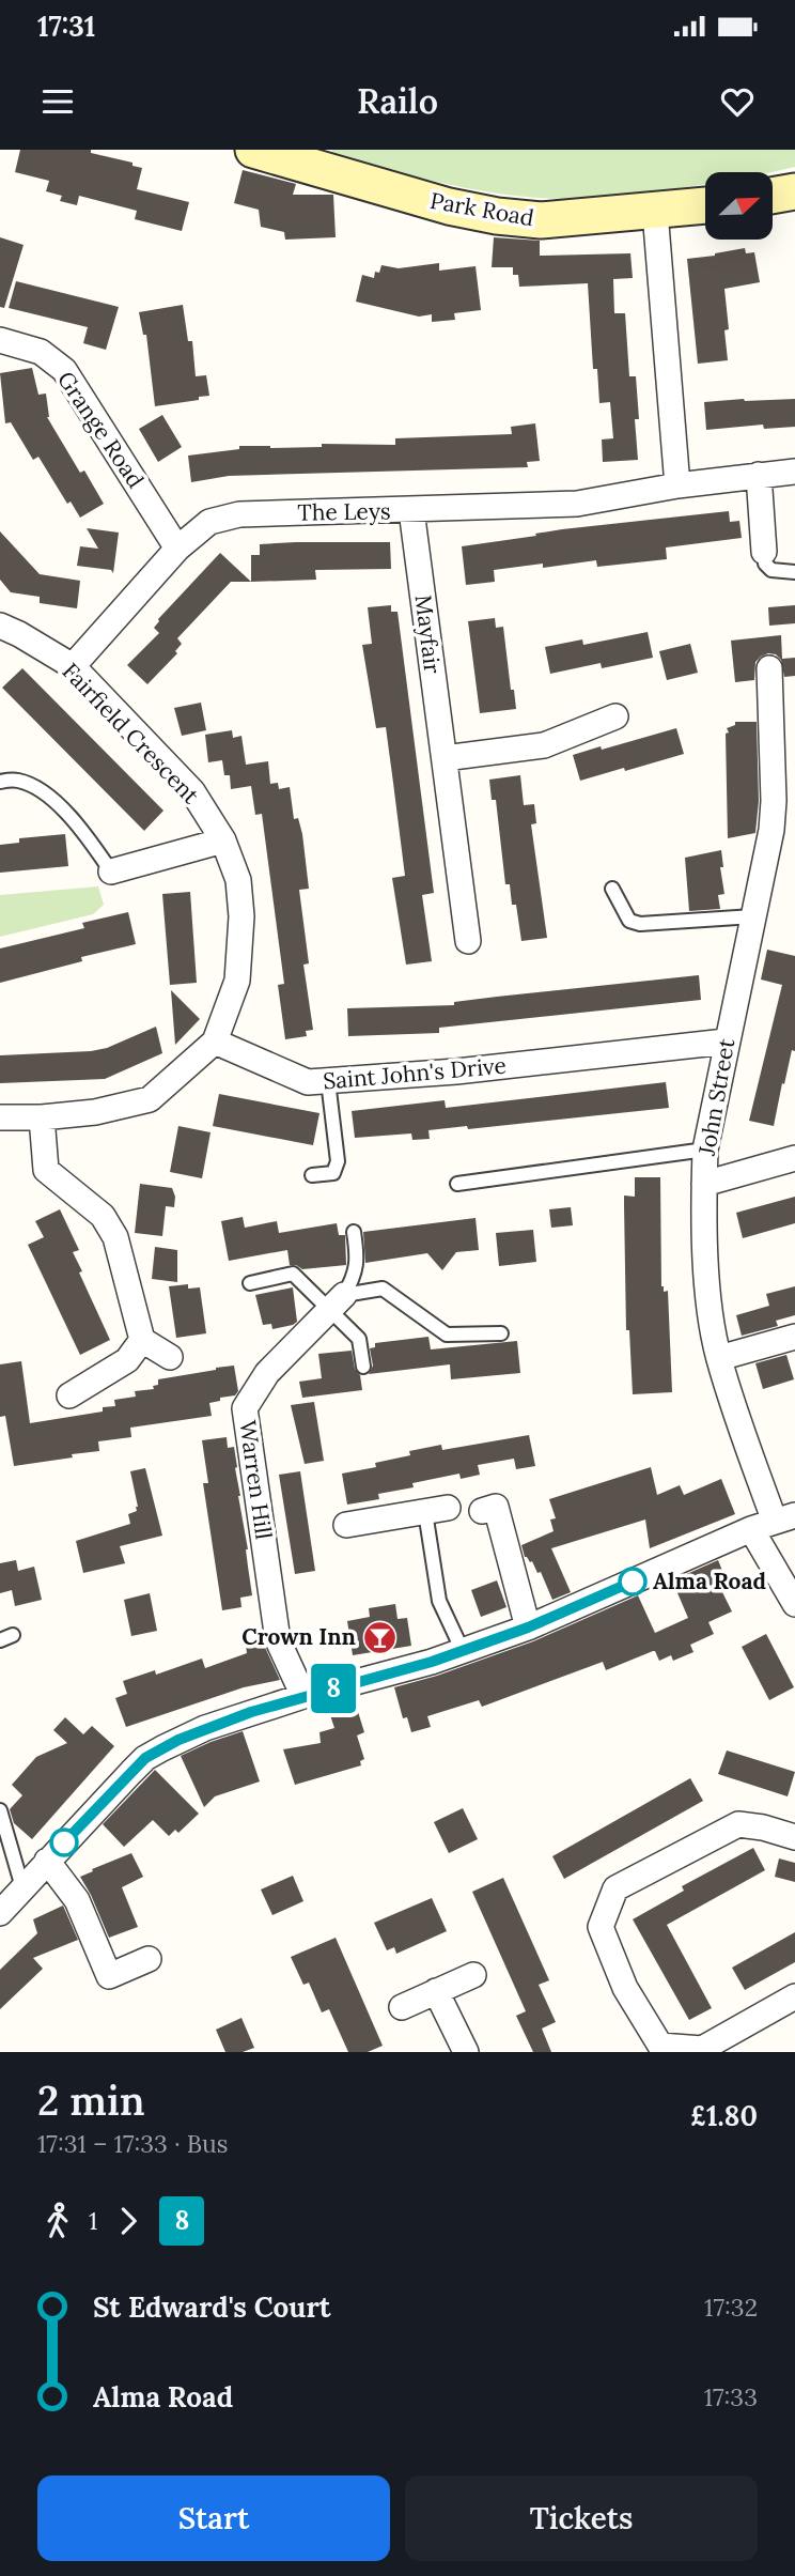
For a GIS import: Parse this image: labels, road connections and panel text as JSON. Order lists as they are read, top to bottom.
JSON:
{
  "streets": {
    "main road": ["Park Road"],
    "street": [
      "Grange Road",
      "The Leys",
      "Mayfair",
      "Fairfield Crescent",
      "Saint John's Drive",
      "John Street",
      "Warren Hill"
    ]
  },
  "crossings": [
    ["Grange Road", "The Leys"],
    ["The Leys", "Mayfair"],
    ["The Leys", "Fairfield Crescent"],
    ["Fairfield Crescent", "Saint John's Drive"],
    ["Saint John's Drive", "John Street"]
  ],
  "places": {
    "other": ["Alma Road"],
    "bar": ["Crown Inn"]
  },
  "lines": ["bus line 8"],
  "north": "top right",
  "page": {
    "status": "17:31",
    "header": "Railo",
    "on_map": "8",
    "heading": ["2 min", "17:31 – 17:33 · Bus", "£1.80"],
    "legs": ["1", "8"],
    "list": [
      {
        "name": "St Edward's Court",
        "value": "17:32"
      },
      {
        "name": "Alma Road",
        "value": "17:33"
      }
    ],
    "buttons": ["Start", "Tickets"]
  }
}
